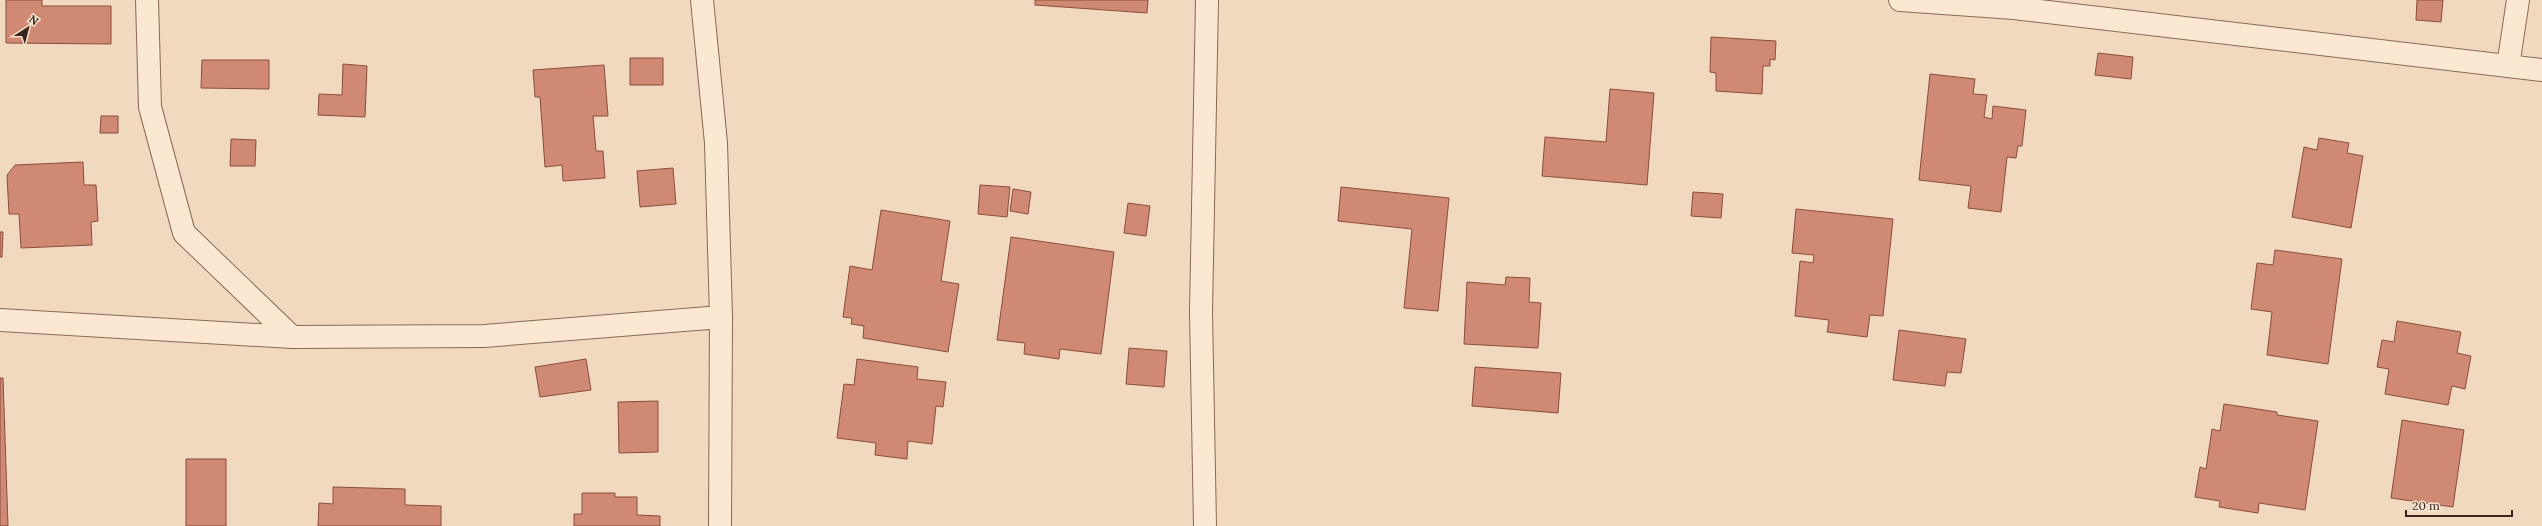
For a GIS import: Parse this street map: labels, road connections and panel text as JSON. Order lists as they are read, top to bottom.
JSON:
{
  "scale_bar": "20 m",
  "north": "top right"
}
